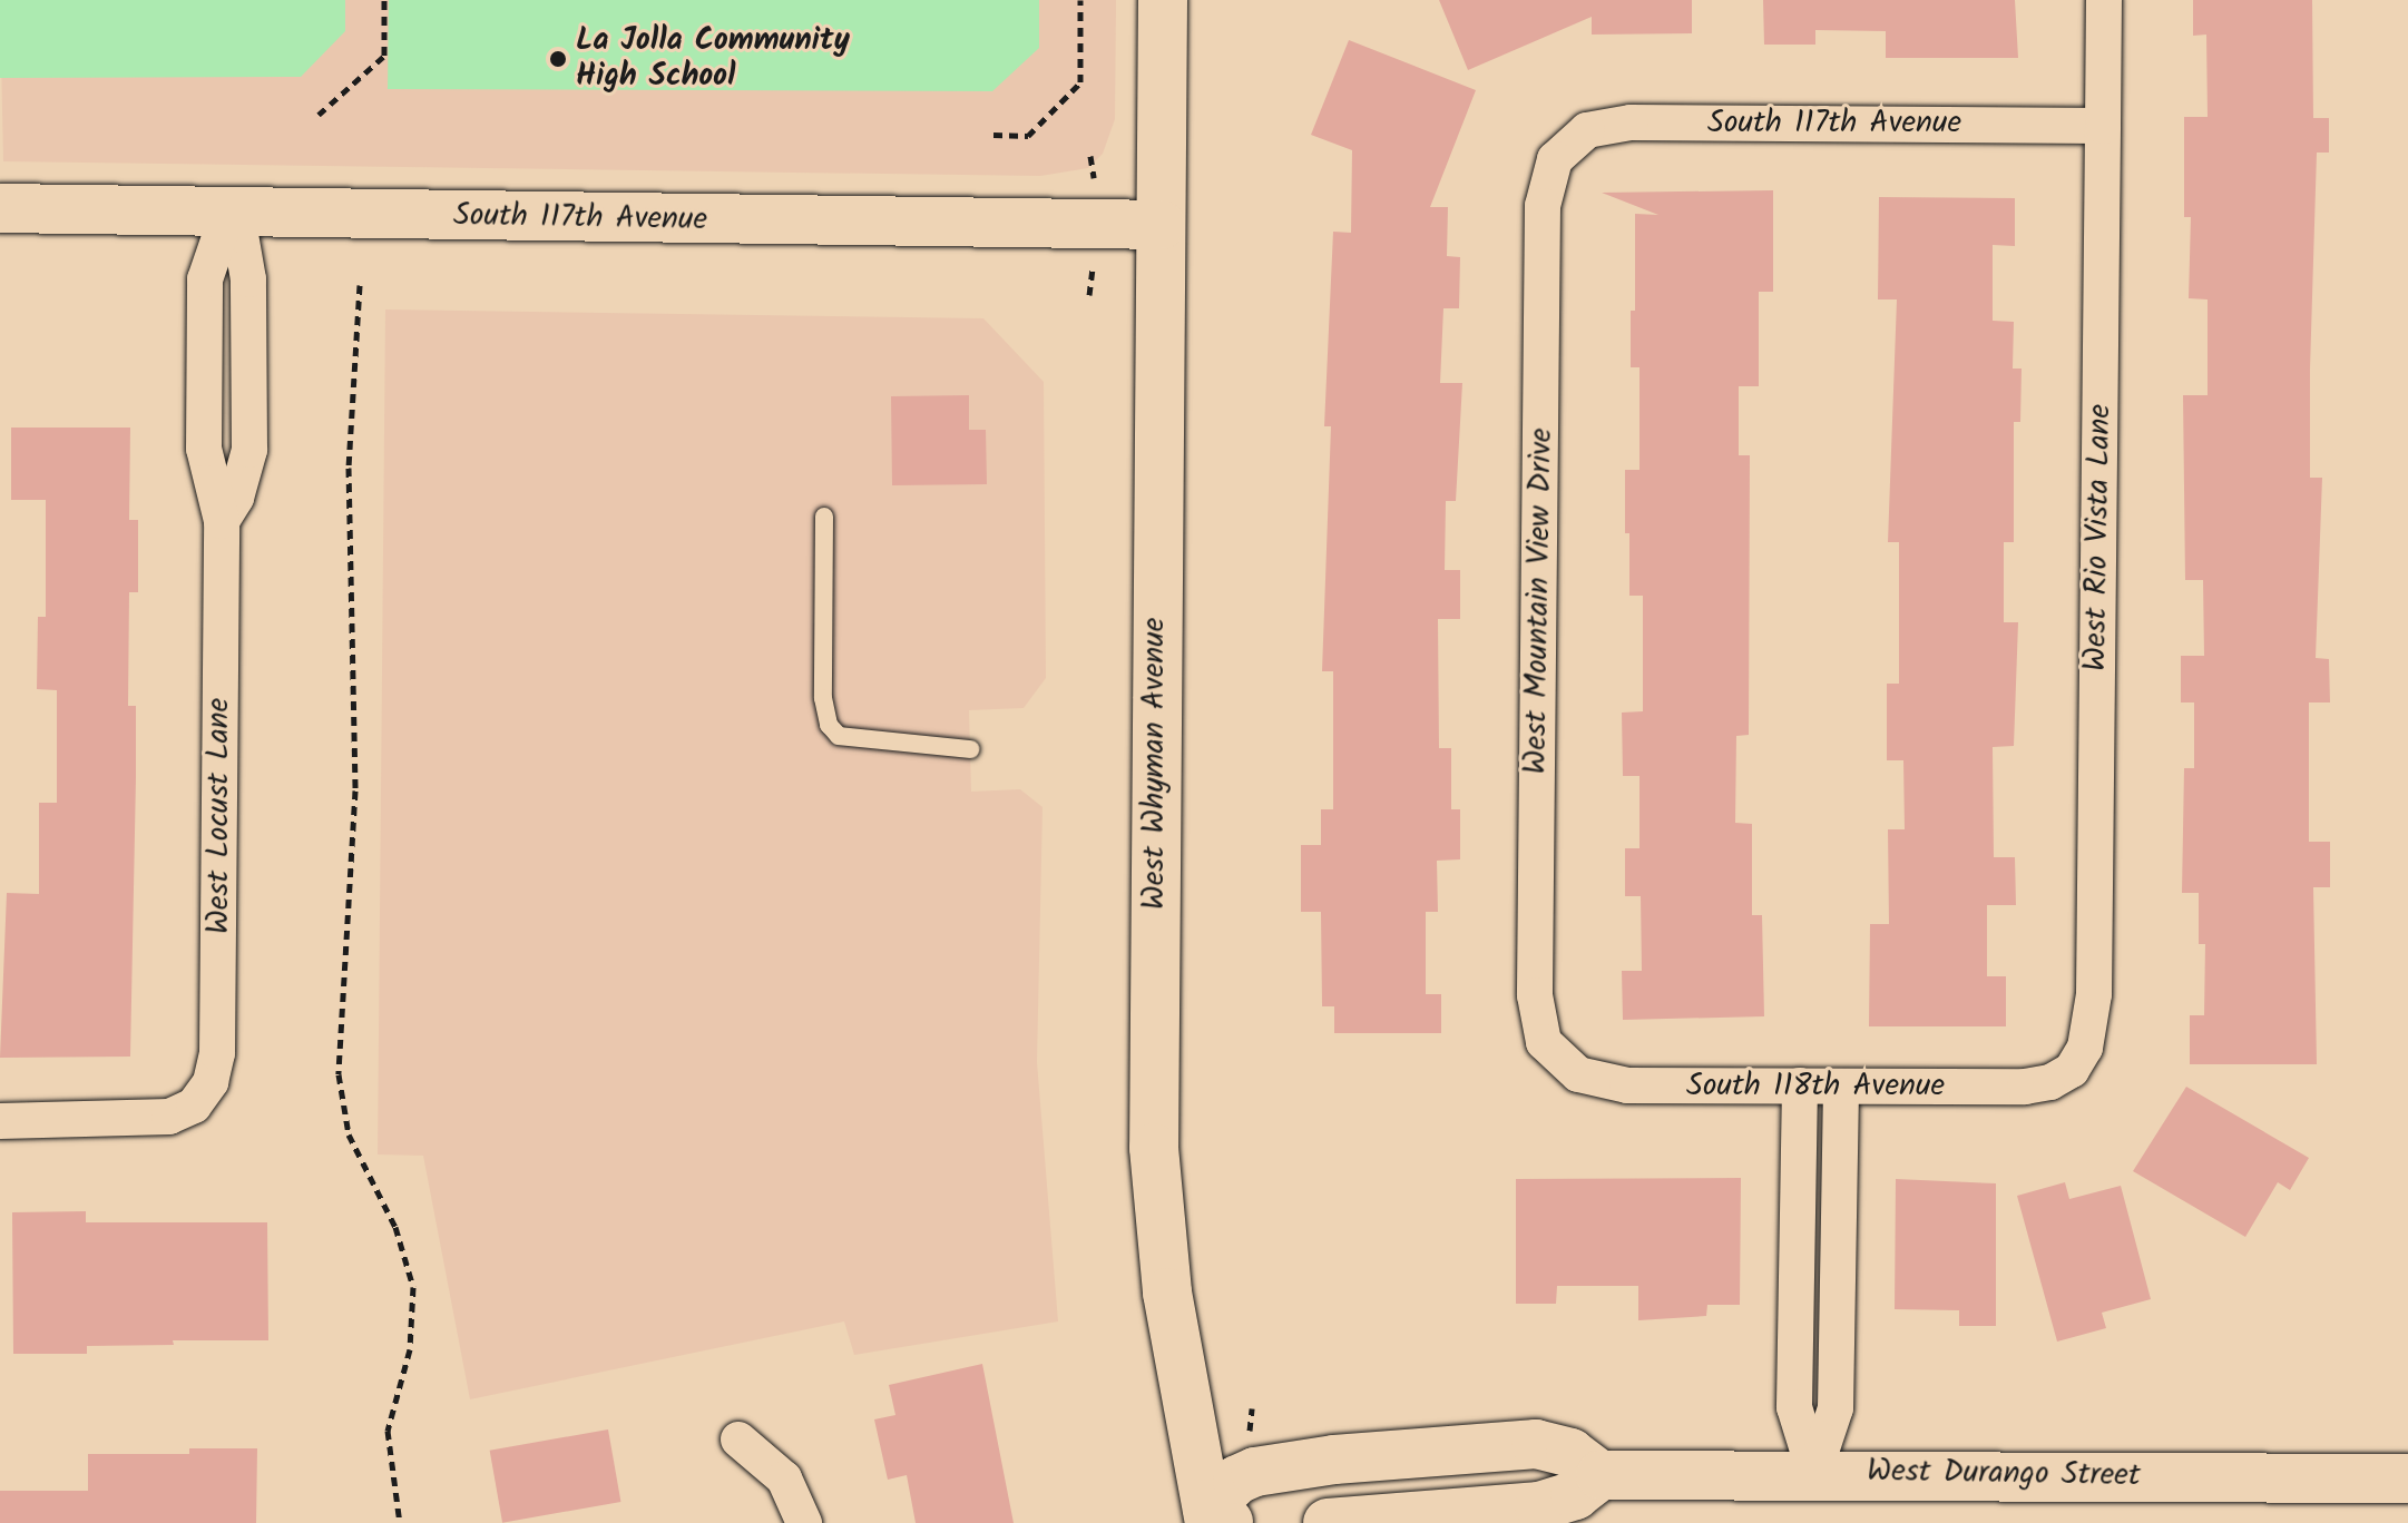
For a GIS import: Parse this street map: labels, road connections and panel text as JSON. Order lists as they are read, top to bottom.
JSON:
{
  "streets": {
    "street": [
      "South 117th Avenue",
      "West Rio Vista Lane",
      "West Mountain View Drive",
      "West Whyman Avenue",
      "West Locust Lane",
      "South 118th Avenue",
      "West Durango Street"
    ]
  },
  "crossings": [
    ["South 117th Avenue", "West Rio Vista Lane"],
    ["South 117th Avenue", "West Mountain View Drive"],
    ["South 117th Avenue", "West Whyman Avenue"],
    ["South 117th Avenue", "West Locust Lane"],
    ["West Rio Vista Lane", "South 118th Avenue"],
    ["West Mountain View Drive", "South 118th Avenue"]
  ],
  "places": ["La Jolla Community High School"]
}
